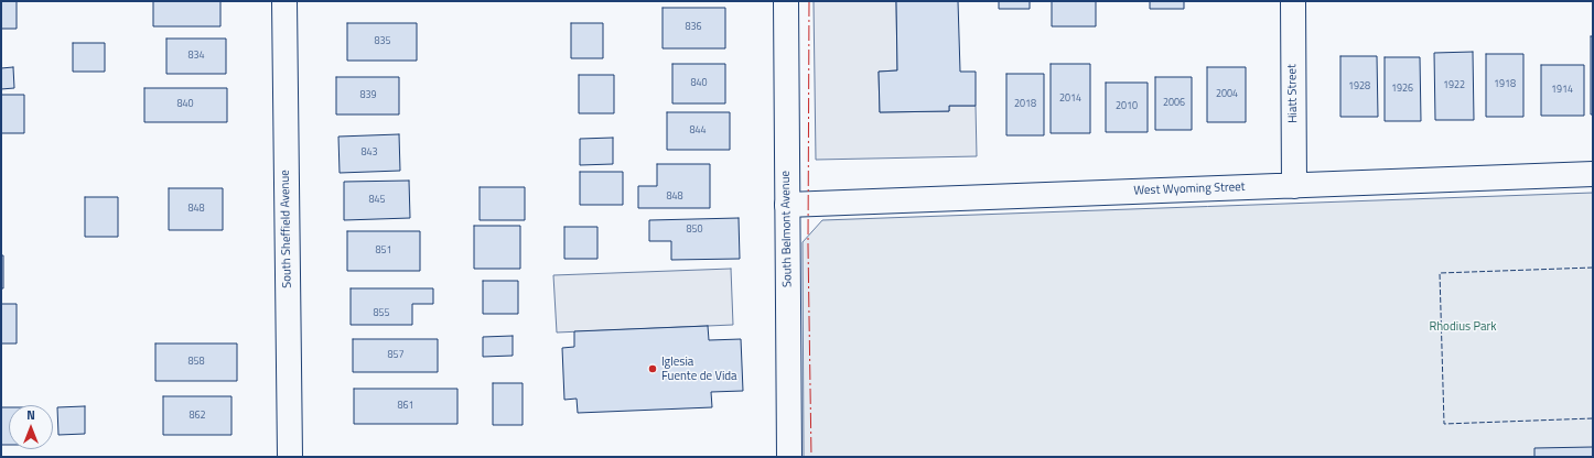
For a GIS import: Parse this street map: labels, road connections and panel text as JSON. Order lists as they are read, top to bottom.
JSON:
{
  "streets": {
    "street": [
      "Hiatt Street",
      "West Wyoming Street",
      "South Sheffield Avenue",
      "South Belmont Avenue"
    ]
  },
  "crossings": [
    ["Hiatt Street", "West Wyoming Street"],
    ["West Wyoming Street", "South Belmont Avenue"]
  ],
  "parks": ["Rhodius Park"],
  "places": ["Iglesia Fuente de Vida"],
  "house_numbers": [
    "836",
    "835",
    "834",
    "840",
    "1918",
    "1922",
    "1928",
    "1926",
    "1914",
    "2004",
    "839",
    "2014",
    "2006",
    "840",
    "2018",
    "2010",
    "844",
    "843",
    "848",
    "845",
    "848",
    "850",
    "851",
    "855",
    "857",
    "858",
    "861",
    "862"
  ],
  "north": "top"
}
